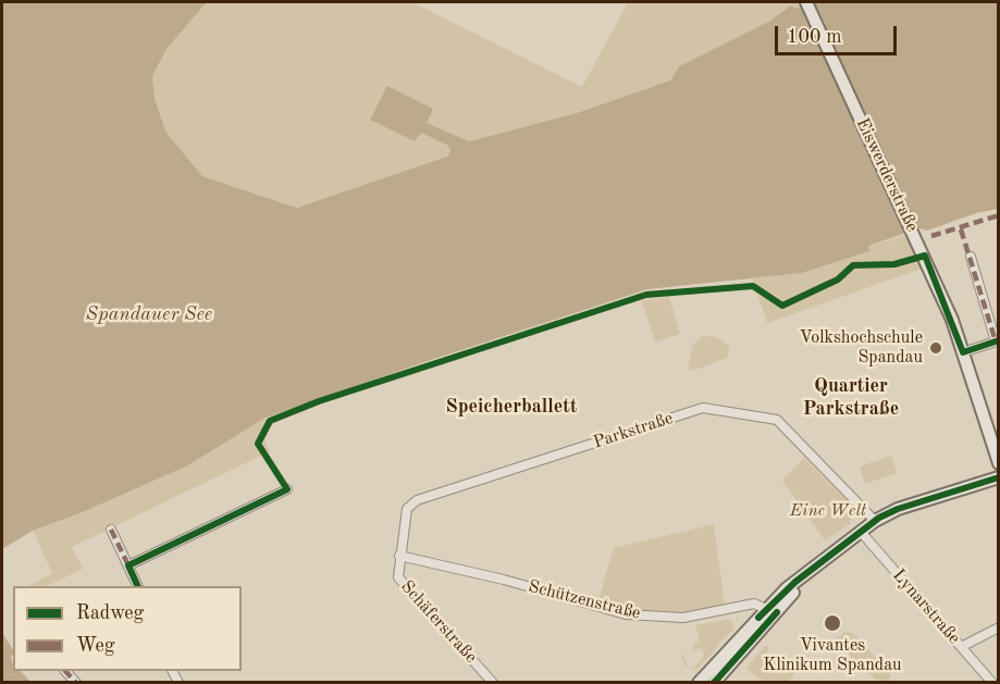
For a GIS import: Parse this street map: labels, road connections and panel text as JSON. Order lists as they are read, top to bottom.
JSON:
{
  "streets": {
    "street": [
      "Eiswerderstraße",
      "Parkstraße",
      "Schützenstraße",
      "Lynarstraße",
      "Schäferstraße"
    ]
  },
  "crossings": [
    ["Parkstraße", "Schützenstraße"],
    ["Parkstraße", "Schäferstraße"],
    ["Schützenstraße", "Schäferstraße"]
  ],
  "districts": ["Quartier Parkstraße", "Speicherballett"],
  "water": ["Spandauer See"],
  "parks": ["Eine Welt"],
  "places": ["Volkshochschule Spandau", "Vivantes Klinikum Spandau"],
  "legend": ["Radweg", "Weg"],
  "scale_bar": "100 m"
}
